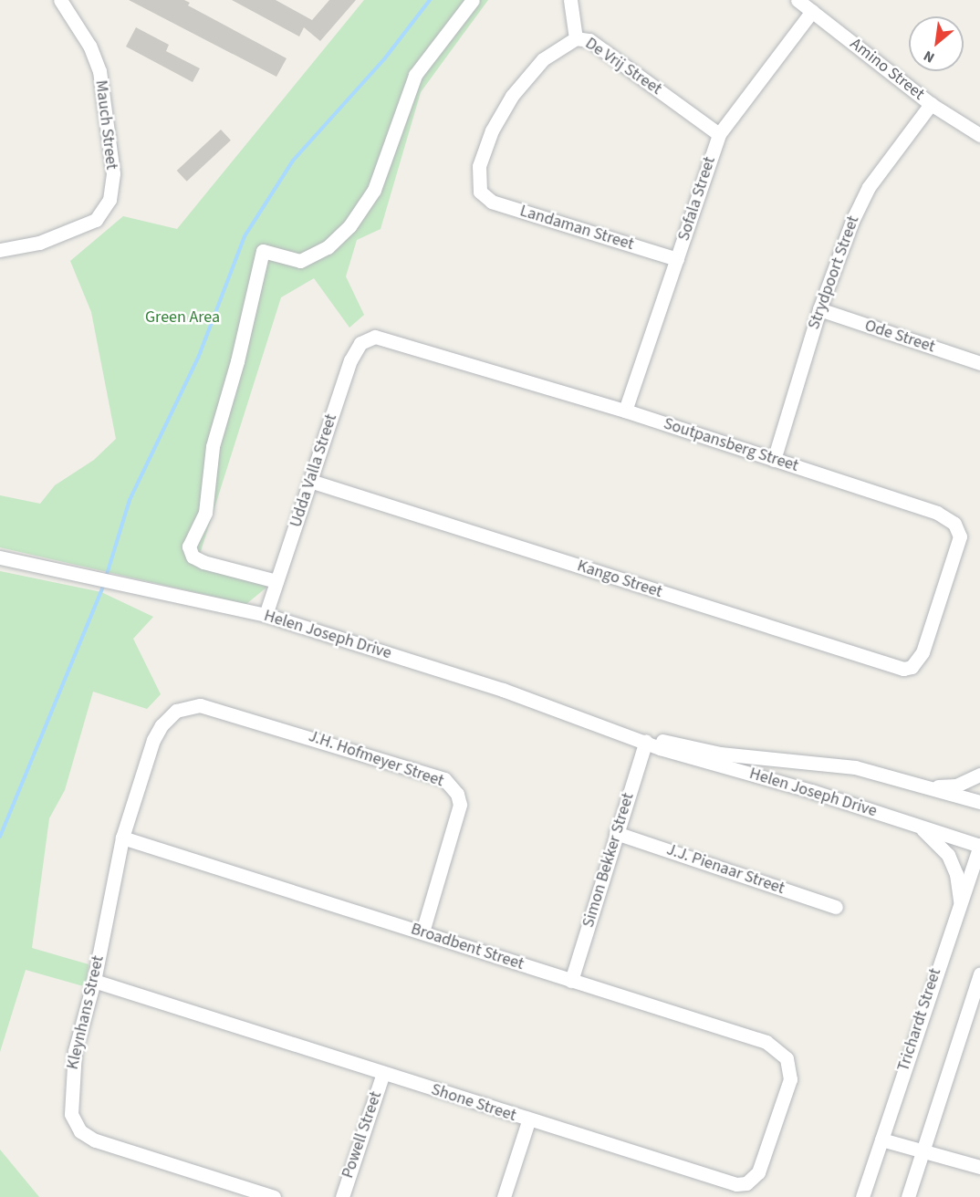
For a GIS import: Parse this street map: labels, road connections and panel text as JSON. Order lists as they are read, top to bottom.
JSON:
{
  "streets": {
    "street": [
      "De Vrij Street",
      "Amino Street",
      "Mauch Street",
      "Sofala Street",
      "Landaman Street",
      "Strydpoort Street",
      "Ode Street",
      "Soutpansberg Street",
      "Udda Valla Street",
      "Kango Street",
      "Helen Joseph Drive",
      "J.H. Hofmeyer Street",
      "Simon Bekker Street",
      "J.J. Pienaar Street",
      "Broadbent Street",
      "Kleynhans Street",
      "Trichardt Street",
      "Shone Street",
      "Powell Street"
    ]
  },
  "crossings": [
    ["De Vrij Street", "Sofala Street"],
    ["De Vrij Street", "Landaman Street"],
    ["Amino Street", "Sofala Street"],
    ["Amino Street", "Strydpoort Street"],
    ["Sofala Street", "Landaman Street"],
    ["Sofala Street", "Soutpansberg Street"],
    ["Strydpoort Street", "Ode Street"],
    ["Strydpoort Street", "Soutpansberg Street"],
    ["Soutpansberg Street", "Udda Valla Street"],
    ["Soutpansberg Street", "Kango Street"],
    ["Udda Valla Street", "Kango Street"],
    ["Udda Valla Street", "Helen Joseph Drive"],
    ["Helen Joseph Drive", "Simon Bekker Street"],
    ["Helen Joseph Drive", "Trichardt Street"],
    ["J.H. Hofmeyer Street", "Broadbent Street"],
    ["J.H. Hofmeyer Street", "Kleynhans Street"],
    ["Simon Bekker Street", "J.J. Pienaar Street"],
    ["Simon Bekker Street", "Broadbent Street"],
    ["Broadbent Street", "Kleynhans Street"],
    ["Broadbent Street", "Shone Street"],
    ["Kleynhans Street", "Shone Street"],
    ["Shone Street", "Powell Street"]
  ],
  "parks": ["Green Area"],
  "north": "bottom left"
}
